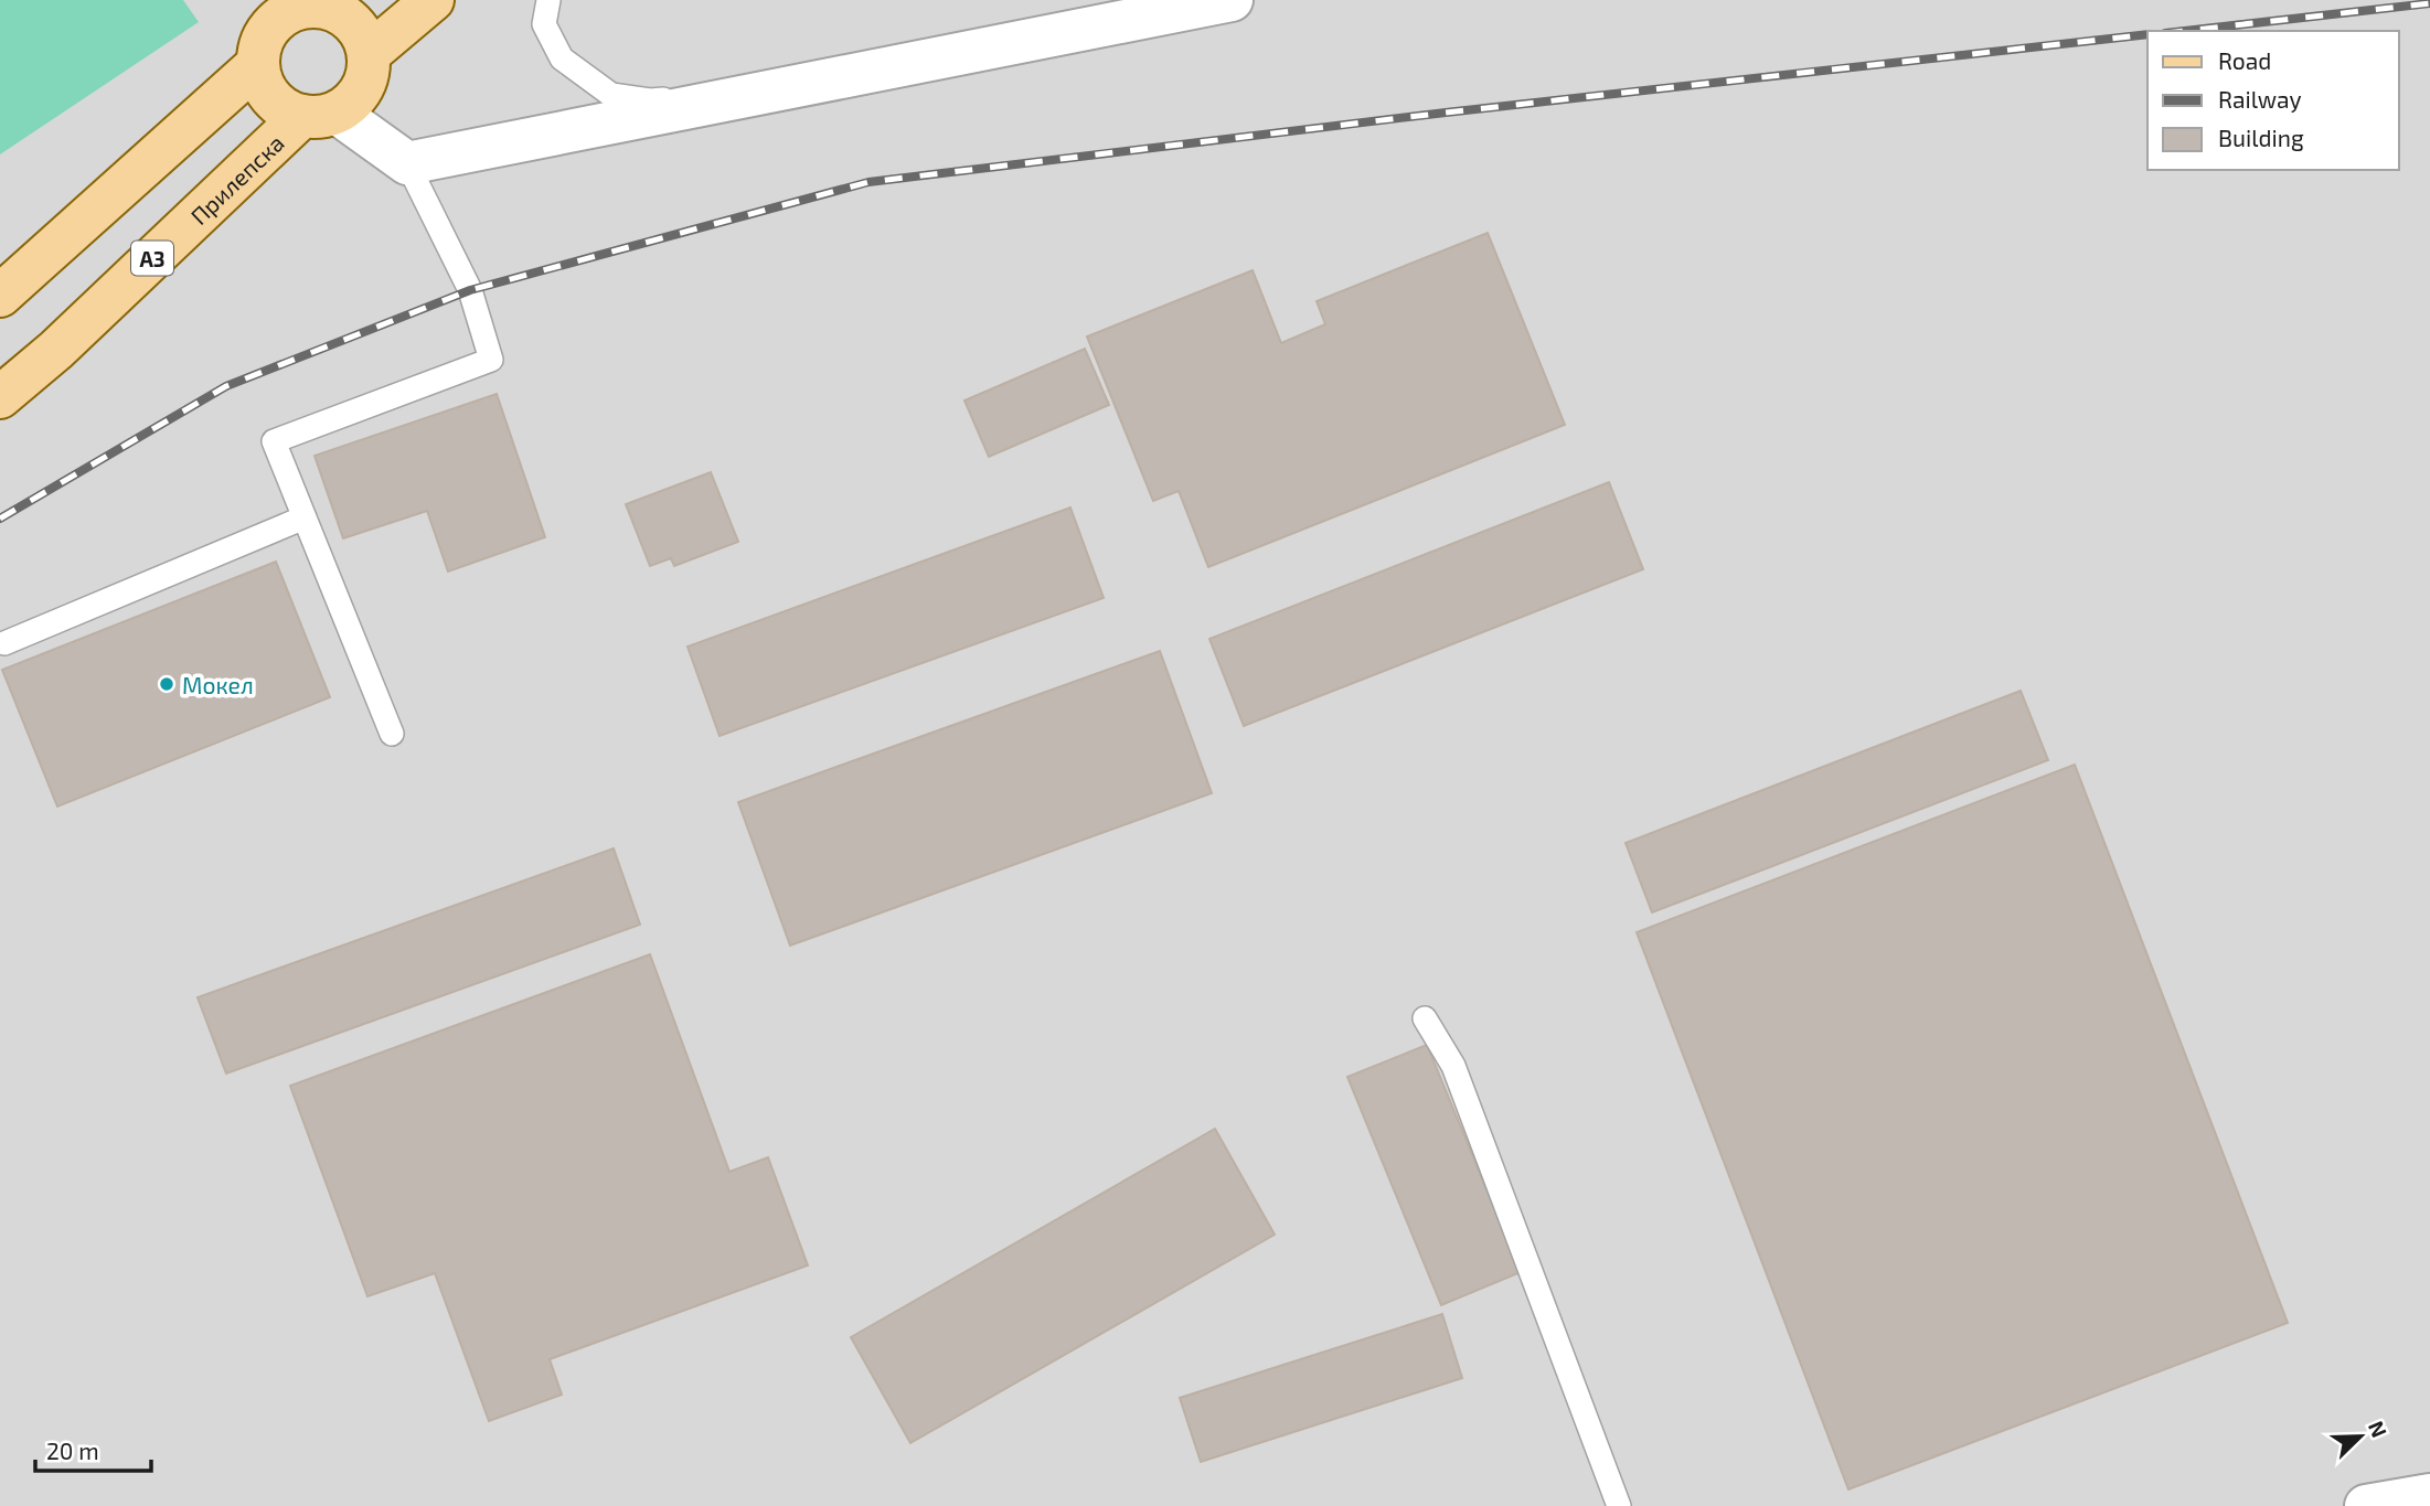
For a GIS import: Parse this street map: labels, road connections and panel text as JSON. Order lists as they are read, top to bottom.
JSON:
{
  "streets": {
    "main road": ["Прилепска", "A3"]
  },
  "crossings": [
    ["Прилепска", "A3"]
  ],
  "places": ["Мокел"],
  "legend": ["Road", "Railway", "Building"],
  "scale_bar": "20 m",
  "north": "top right"
}
